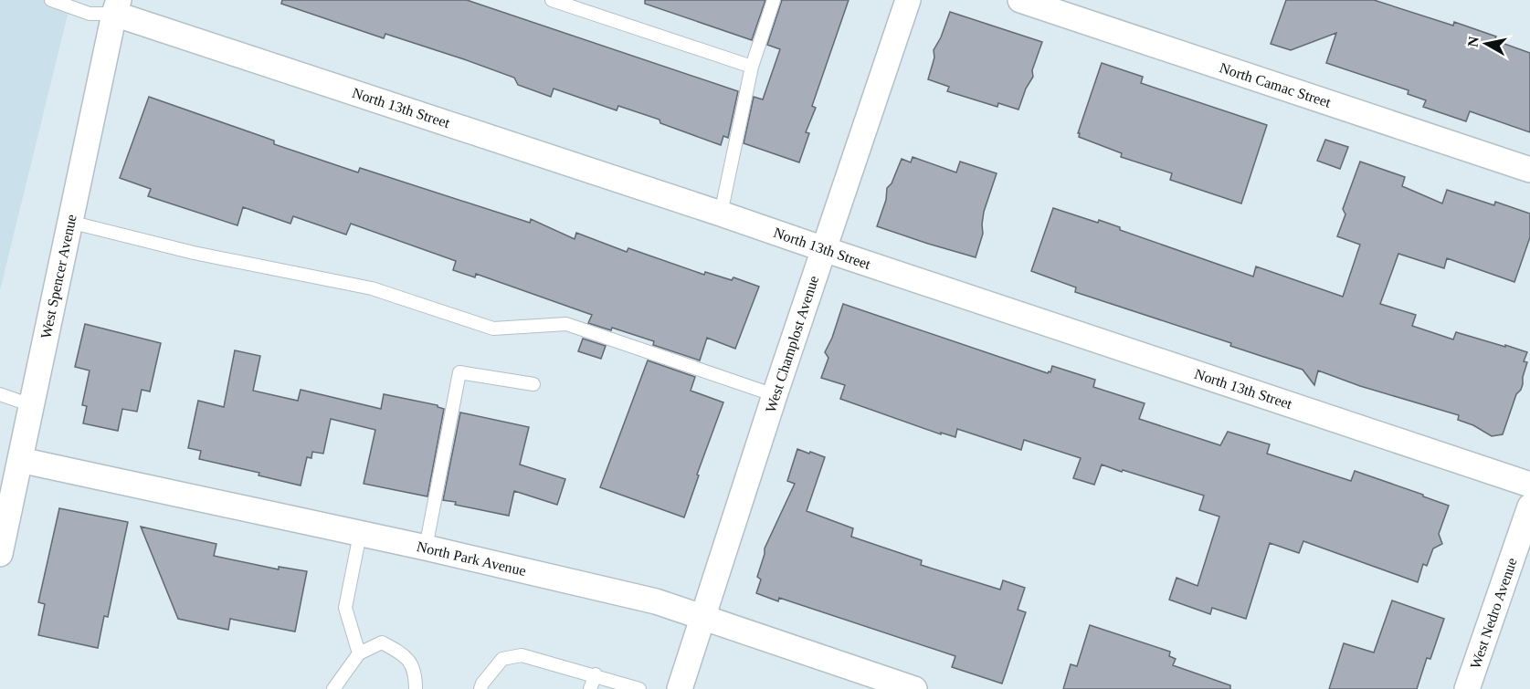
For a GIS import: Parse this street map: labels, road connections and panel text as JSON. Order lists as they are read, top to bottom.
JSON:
{
  "streets": {
    "street": [
      "North Camac Street",
      "North 13th Street",
      "West Spencer Avenue",
      "West Champlost Avenue",
      "North Park Avenue",
      "West Nedro Avenue"
    ]
  },
  "crossings": [
    ["North 13th Street", "West Spencer Avenue"],
    ["North 13th Street", "West Champlost Avenue"],
    ["West Spencer Avenue", "North Park Avenue"],
    ["West Champlost Avenue", "North Park Avenue"]
  ],
  "north": "left"
}
